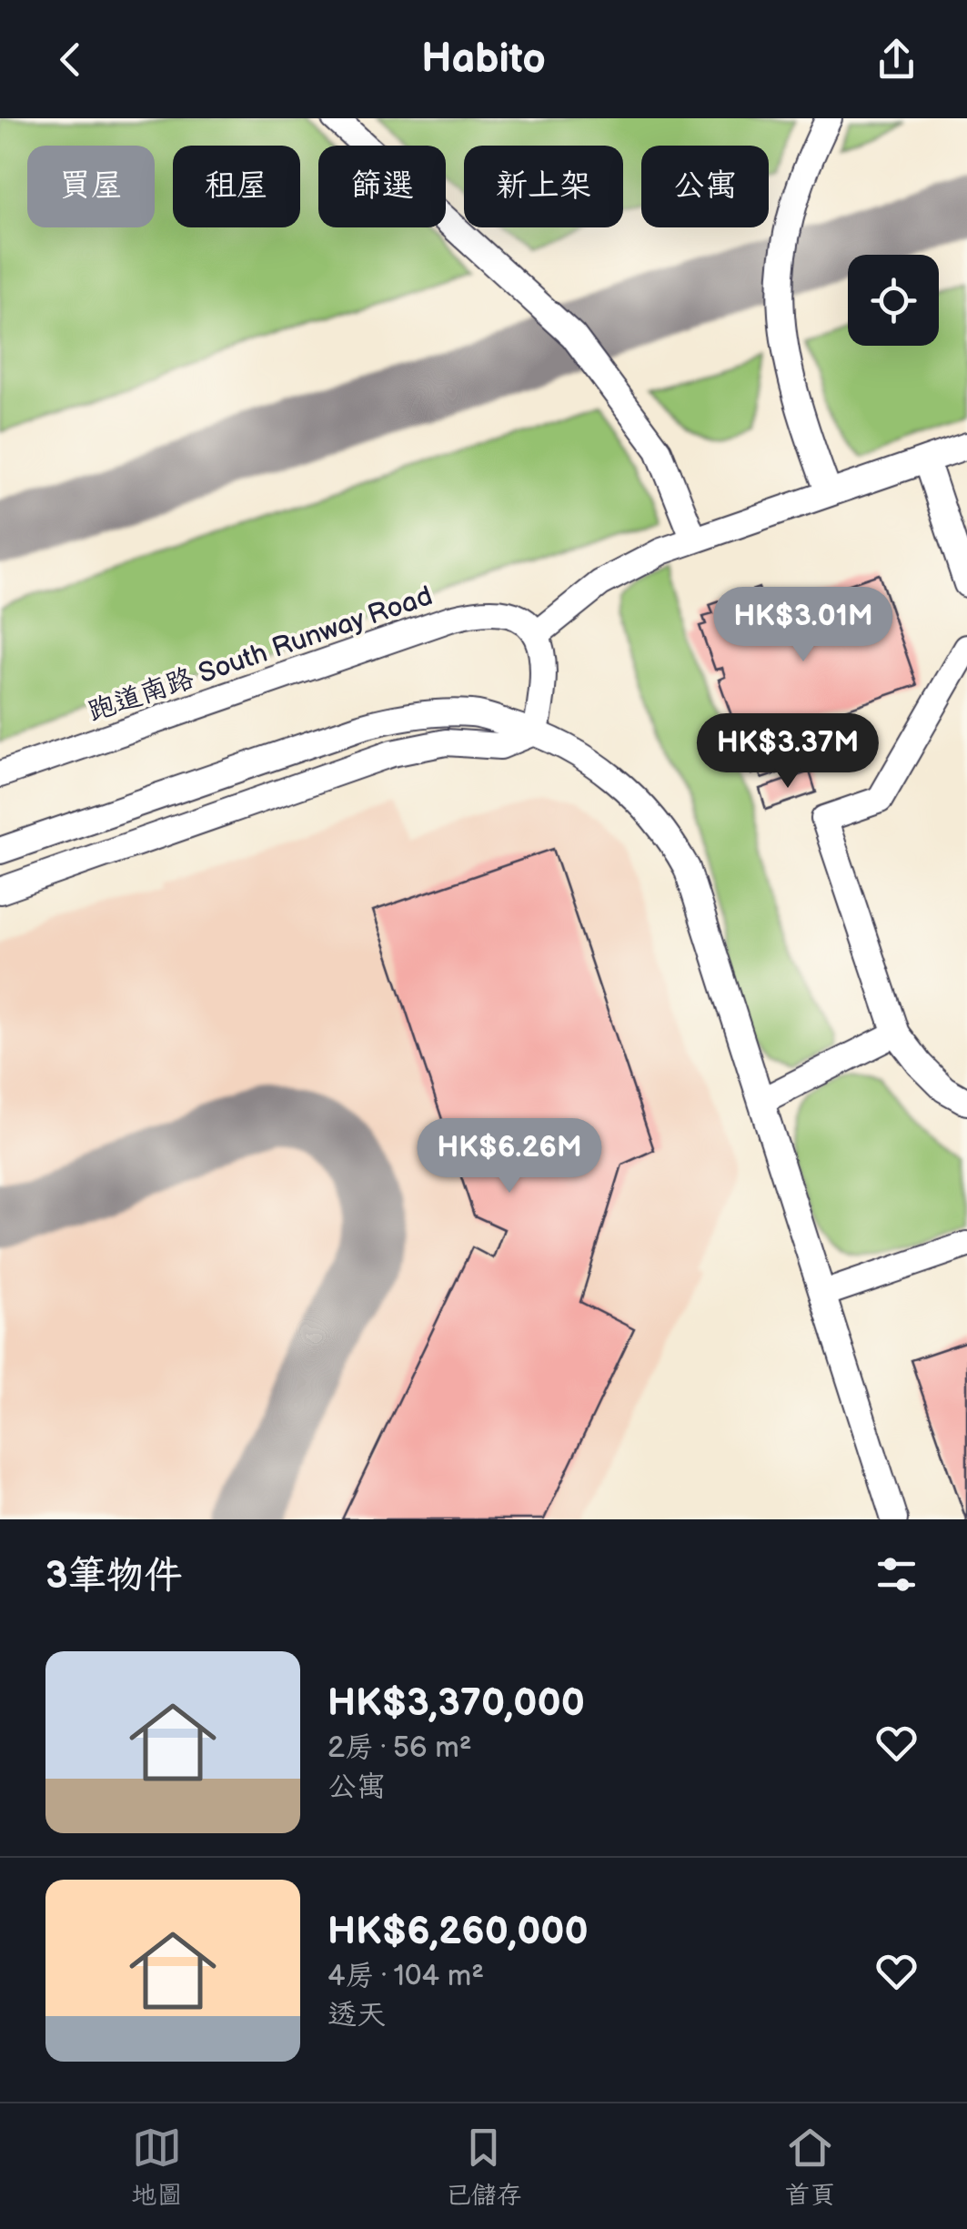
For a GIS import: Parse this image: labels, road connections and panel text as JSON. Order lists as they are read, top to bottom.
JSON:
{
  "streets": {
    "lane": ["跑道南路 South Runway Road"]
  },
  "page": {
    "header": "Habito",
    "chip": [
      "買屋",
      "租屋",
      "篩選",
      "新上架",
      "公寓"
    ],
    "price": ["HK$3.01M", "HK$3.37M", "HK$6.26M"],
    "heading": "3筆物件",
    "list": [
      {
        "name": "HK$3,370,000",
        "note": "2房 · 56 m² · 公寓"
      },
      {
        "name": "HK$6,260,000",
        "note": "4房 · 104 m² · 透天"
      }
    ],
    "tabs": ["地圖", "已儲存", "首頁"]
  }
}
